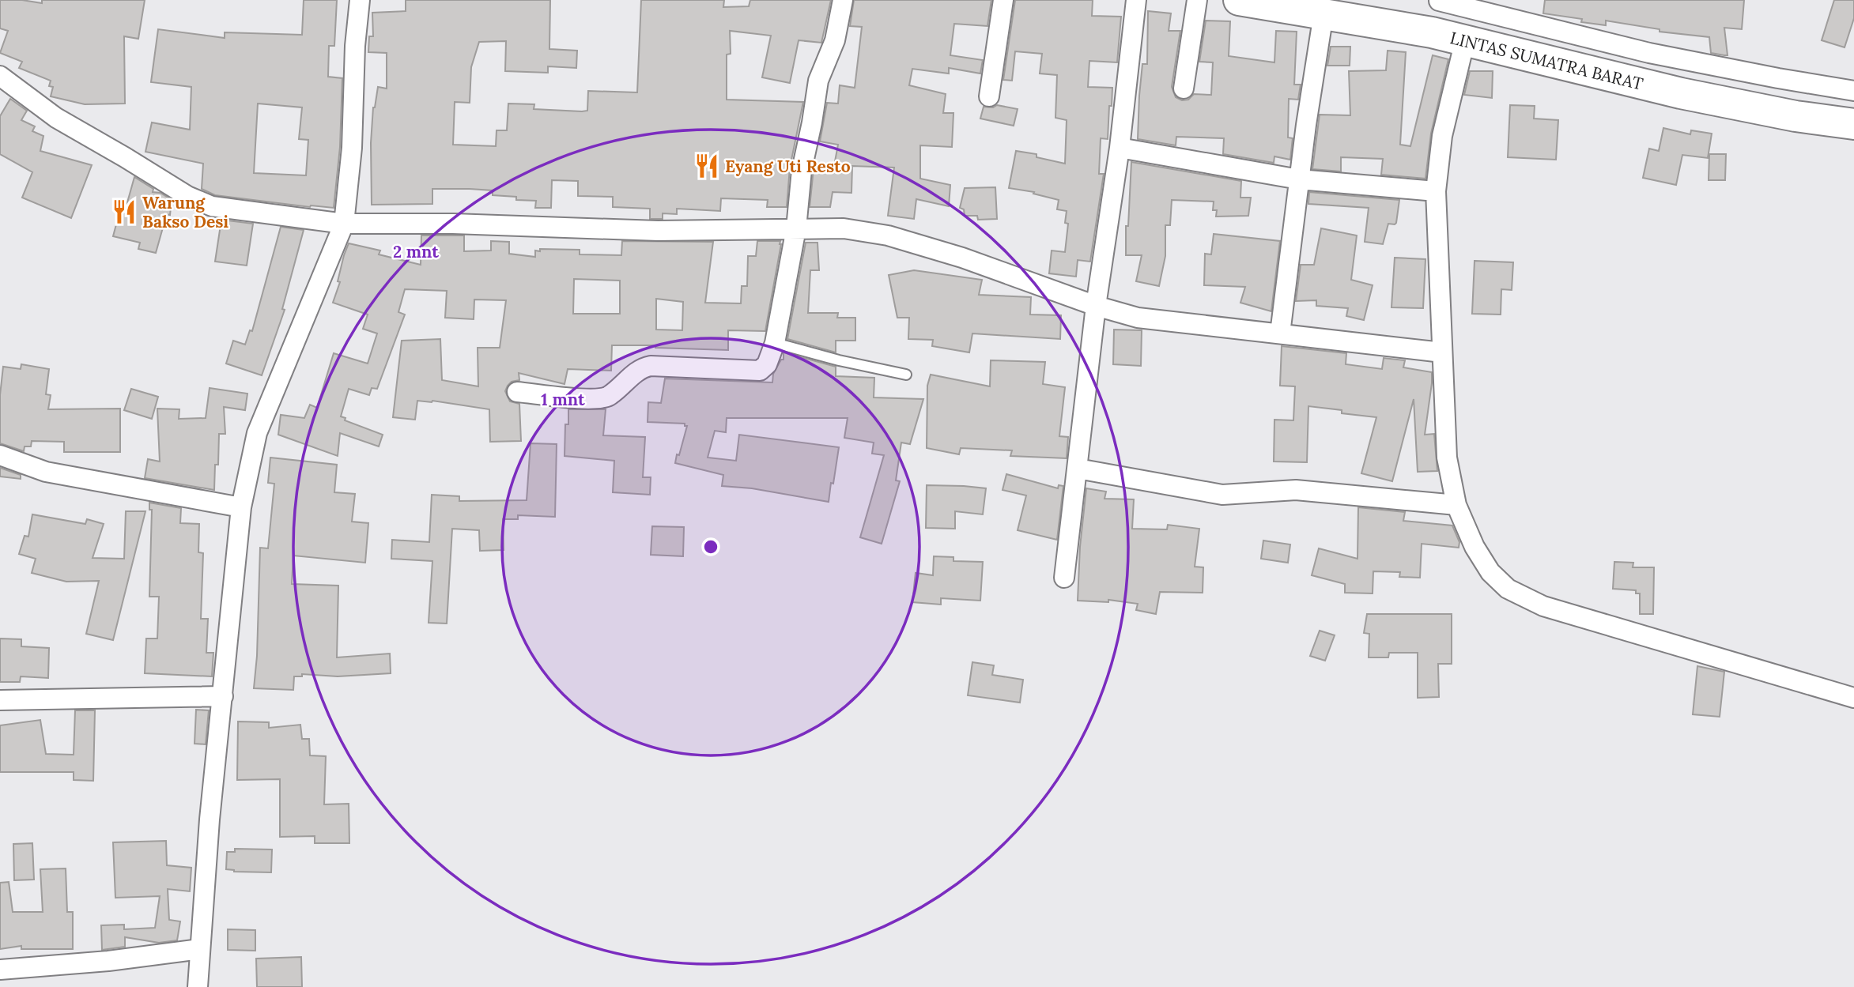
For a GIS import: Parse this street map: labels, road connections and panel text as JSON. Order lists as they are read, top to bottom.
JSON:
{
  "streets": {
    "highway": ["LINTAS SUMATRA BARAT"]
  },
  "places": {
    "restaurant": ["Eyang Uti Resto", "Warung Bakso Desi"]
  },
  "rings": ["2 mnt", "1 mnt"]
}
